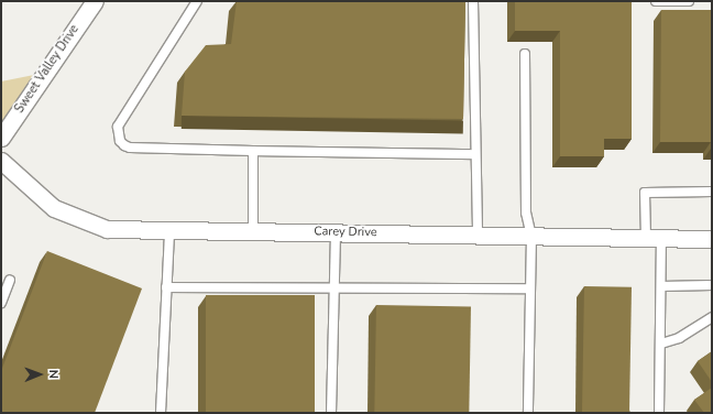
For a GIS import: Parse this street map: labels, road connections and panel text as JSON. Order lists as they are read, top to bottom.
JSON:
{
  "streets": {
    "street": ["Sweet Valley Drive", "Carey Drive"]
  },
  "north": "right"
}
